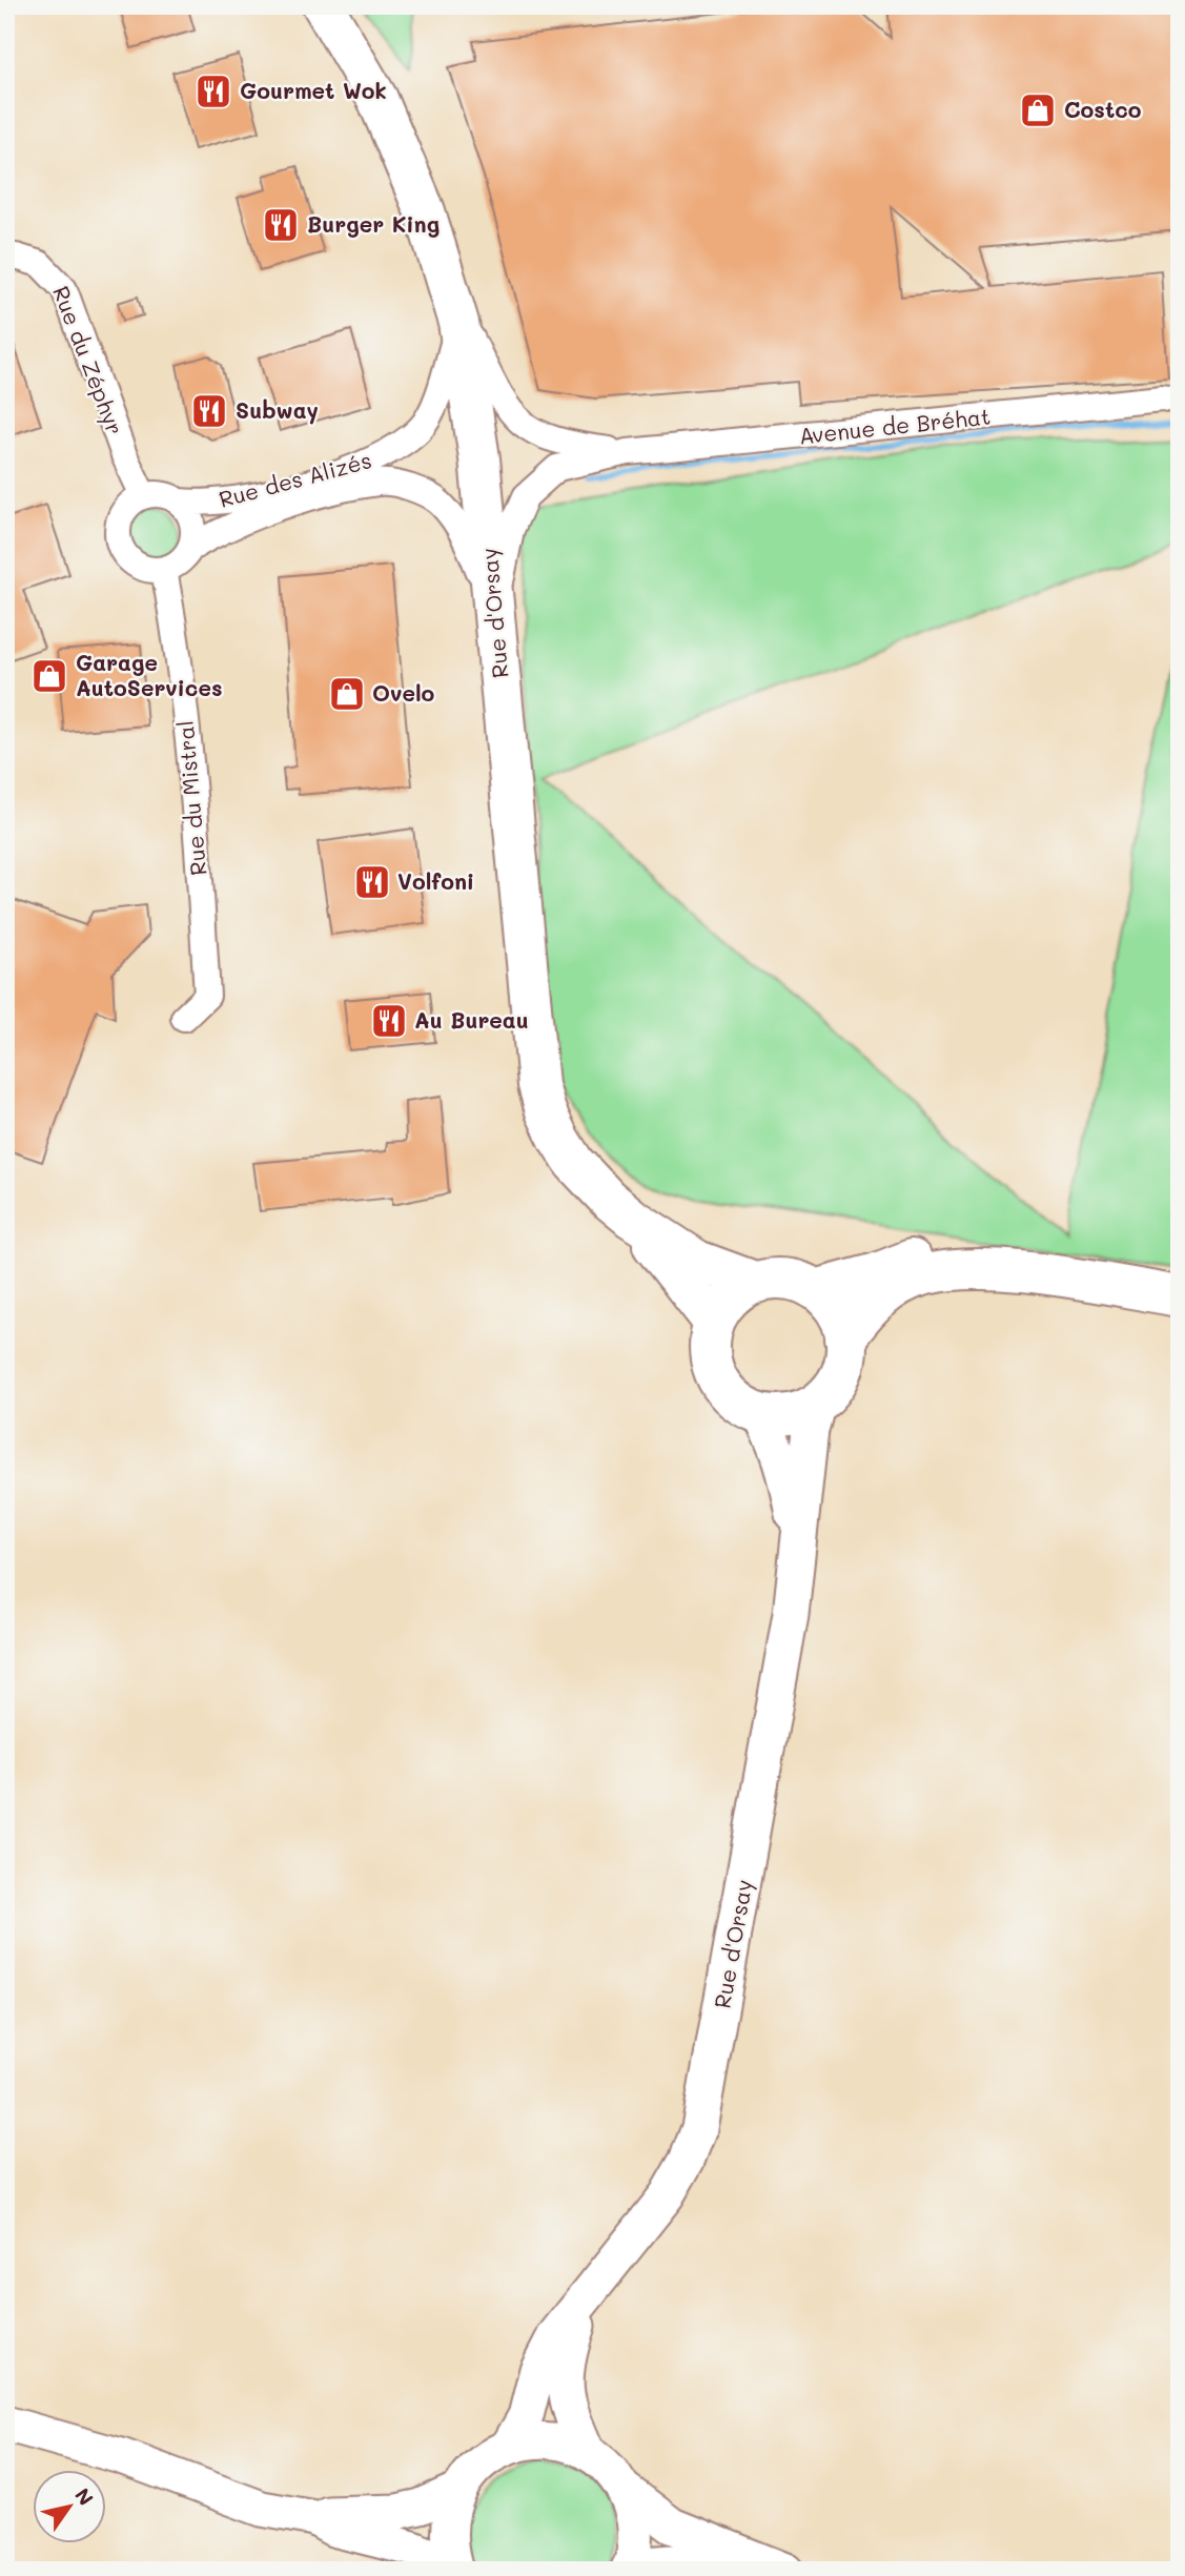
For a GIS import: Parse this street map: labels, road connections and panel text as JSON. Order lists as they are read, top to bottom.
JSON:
{
  "streets": {
    "main road": ["Rue d'Orsay"],
    "street": [
      "Rue du Zéphyr",
      "Avenue de Bréhat",
      "Rue des Alizés",
      "Rue du Mistral"
    ]
  },
  "crossings": [
    ["Rue du Zéphyr", "Rue des Alizés"],
    ["Rue du Zéphyr", "Rue du Mistral"],
    ["Avenue de Bréhat", "Rue des Alizés"],
    ["Avenue de Bréhat", "Rue d'Orsay"],
    ["Rue des Alizés", "Rue d'Orsay"],
    ["Rue des Alizés", "Rue du Mistral"]
  ],
  "places": {
    "restaurant": [
      "Gourmet Wok",
      "Burger King",
      "Subway",
      "Volfoni",
      "Au Bureau"
    ],
    "shop": ["Costco", "Garage AutoServices", "Ovelo"]
  },
  "north": "top right"
}
